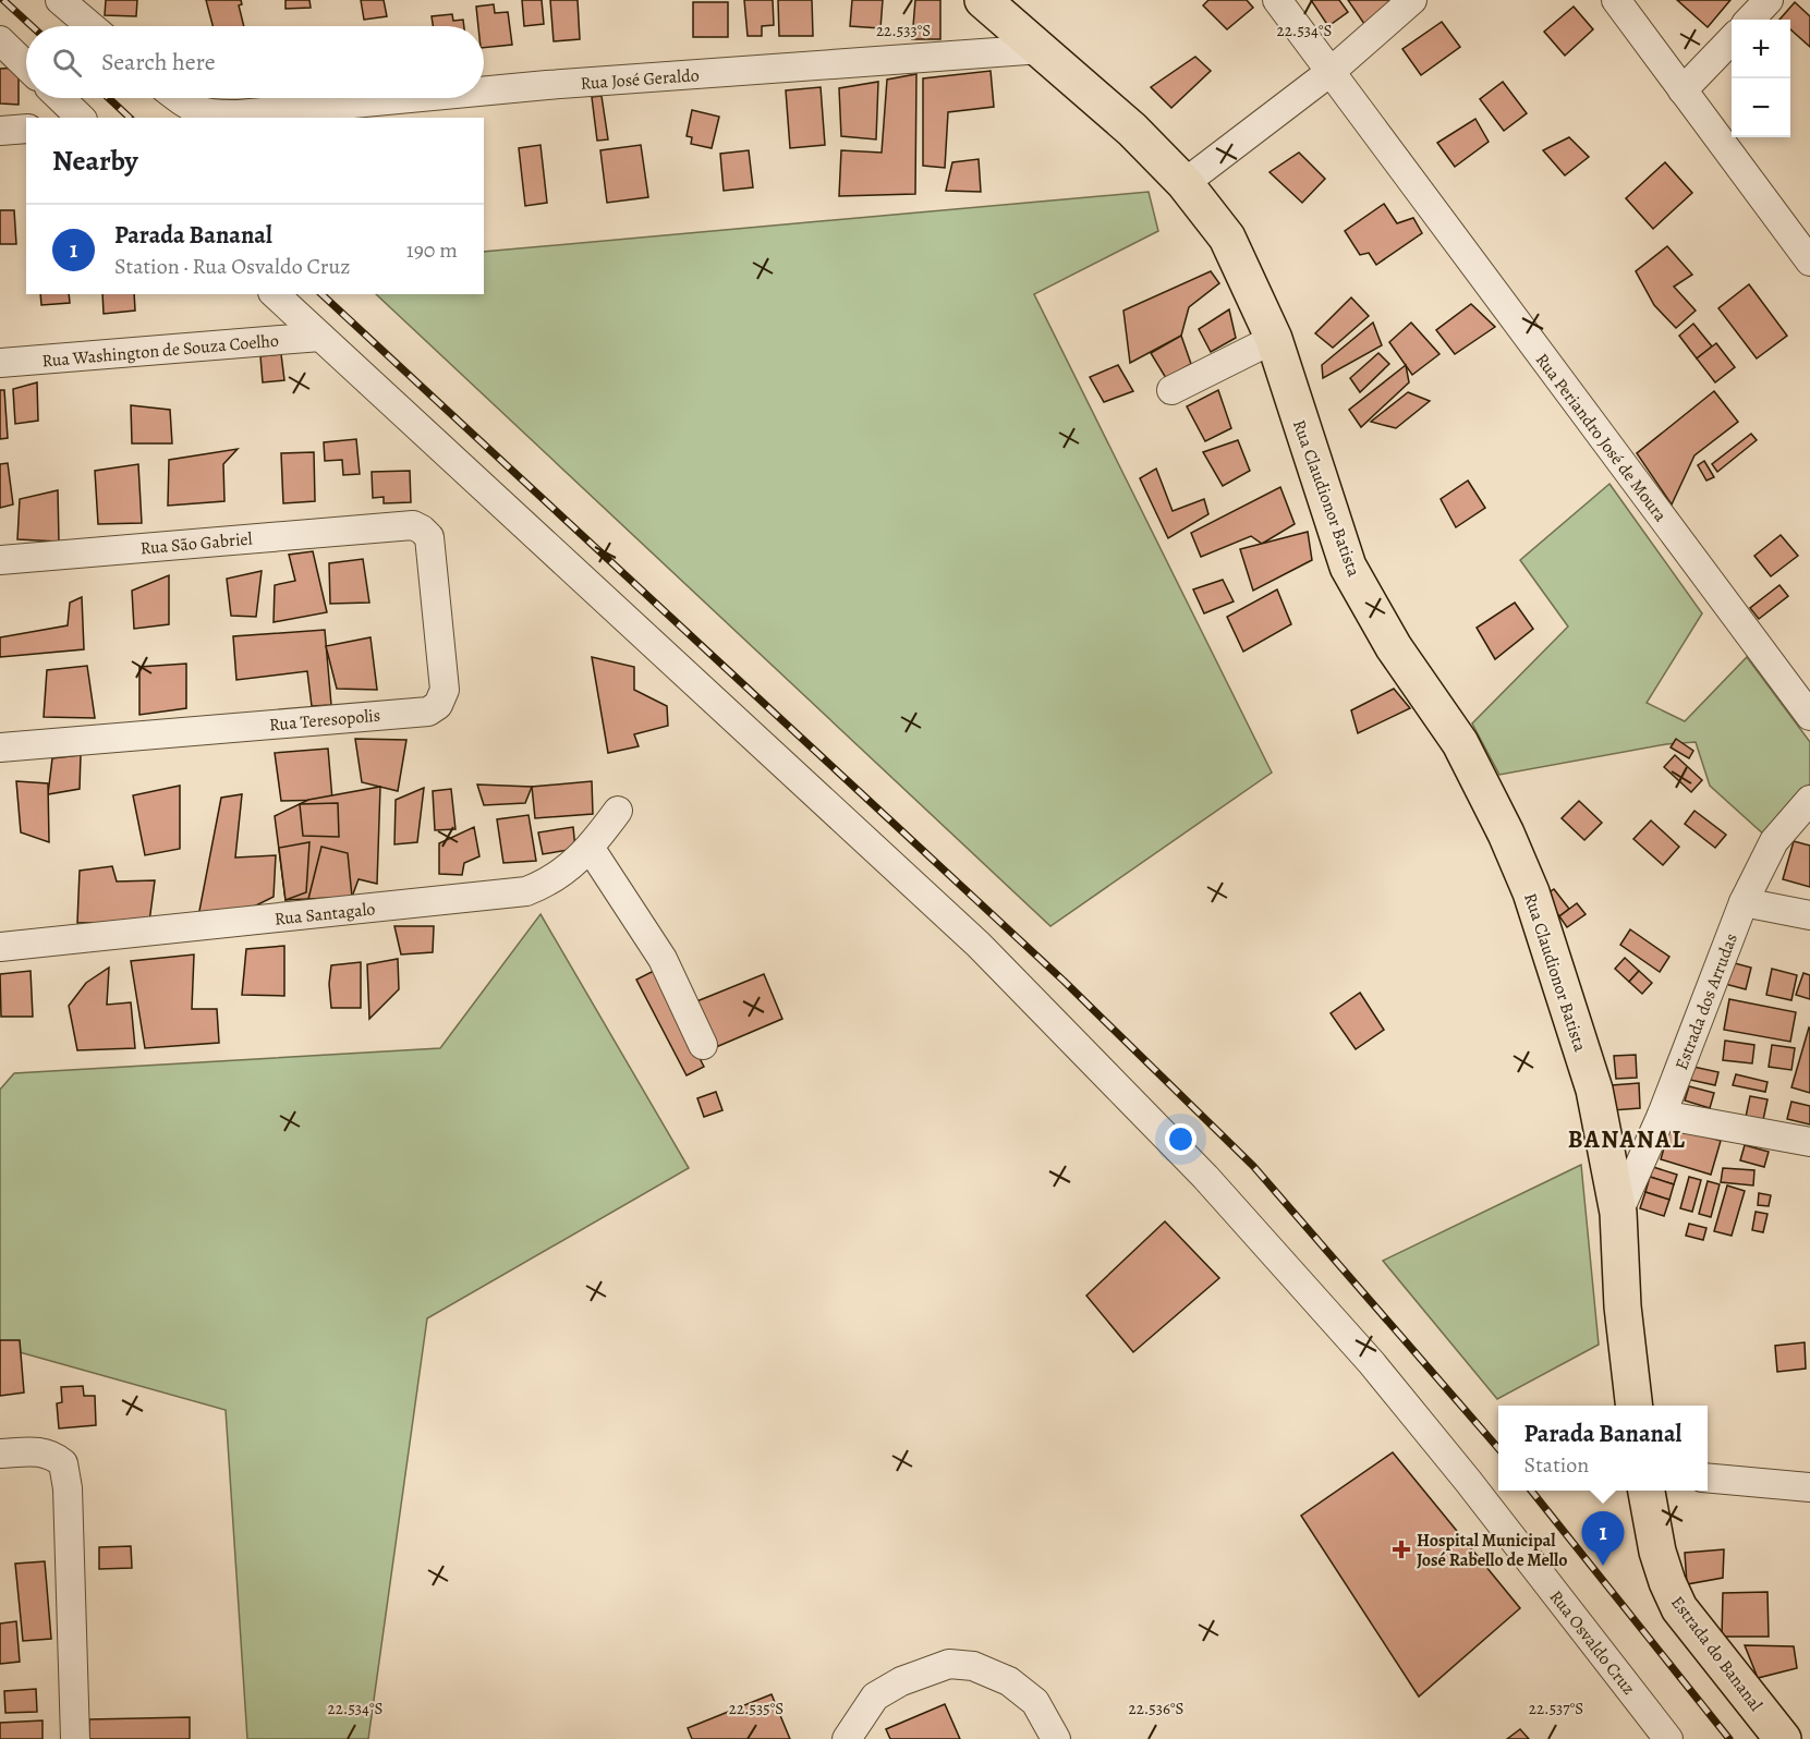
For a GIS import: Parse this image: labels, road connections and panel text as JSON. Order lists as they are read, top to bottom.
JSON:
{
  "streets": {
    "main road": ["Rua Claudionor Batista", "Estrada do Bananal"],
    "street": [
      "Rua José Geraldo",
      "Rua Washington de Souza Coelho",
      "Rua Periandro José de Moura",
      "Rua São Gabriel",
      "Rua Teresopolis",
      "Rua Santagalo",
      "Estrada dos Arrudas",
      "Rua Osvaldo Cruz"
    ]
  },
  "crossings": [
    ["Rua José Geraldo", "Rua Claudionor Batista"],
    ["Rua Washington de Souza Coelho", "Rua Osvaldo Cruz"],
    ["Rua Claudionor Batista", "Estrada dos Arrudas"],
    ["Rua São Gabriel", "Rua Teresopolis"]
  ],
  "districts": ["BANANAL"],
  "places": {
    "health": ["Hospital Municipal José Rabello de Mello"]
  },
  "page": {
    "map_buttons": ["+", "−"],
    "search": "Search here",
    "heading": "Nearby",
    "list": [
      {
        "mark": "1",
        "name": "Parada Bananal",
        "note": "Station · Rua Osvaldo Cruz",
        "value": "190 m"
      }
    ],
    "popup": ["Parada Bananal", "Station"],
    "pins": "1"
  },
  "coordinates": [
    "22.533°S",
    "22.534°S",
    "22.535°S",
    "22.536°S",
    "22.537°S"
  ]
}
